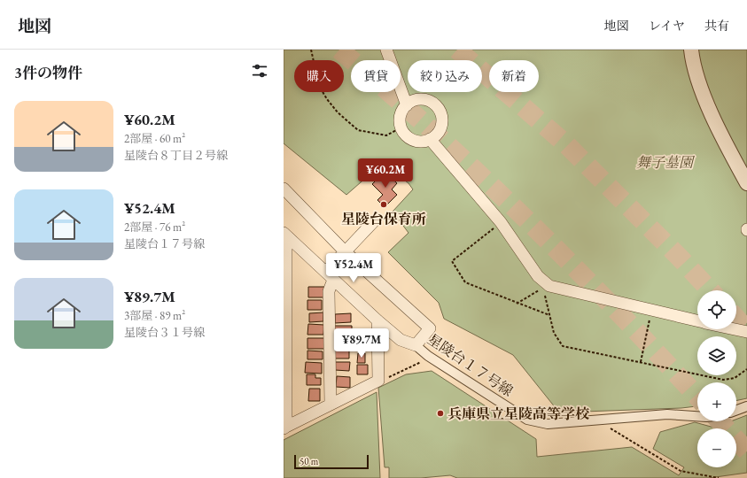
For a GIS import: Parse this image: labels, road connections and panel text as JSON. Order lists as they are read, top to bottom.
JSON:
{
  "streets": {
    "street": ["星陵台１７号線"]
  },
  "parks": ["舞子墓園"],
  "places": ["星陵台保育所", "兵庫県立星陵高等学校"],
  "scale_bar": "50 m",
  "page": {
    "header": "地図",
    "nav": ["地図", "レイヤ", "共有"],
    "heading": "3件の物件",
    "chip": [
      "購入",
      "賃貸",
      "絞り込み",
      "新着"
    ],
    "list": [
      {
        "name": "¥60.2M",
        "note": "2部屋 · 60 m² · 星陵台８丁目２号線"
      },
      {
        "name": "¥52.4M",
        "note": "2部屋 · 76 m² · 星陵台１７号線"
      },
      {
        "name": "¥89.7M",
        "note": "3部屋 · 89 m² · 星陵台３１号線"
      }
    ],
    "price": ["¥60.2M", "¥52.4M", "¥89.7M"],
    "map_buttons": ["+", "−"],
    "scale": "50 m"
  }
}
